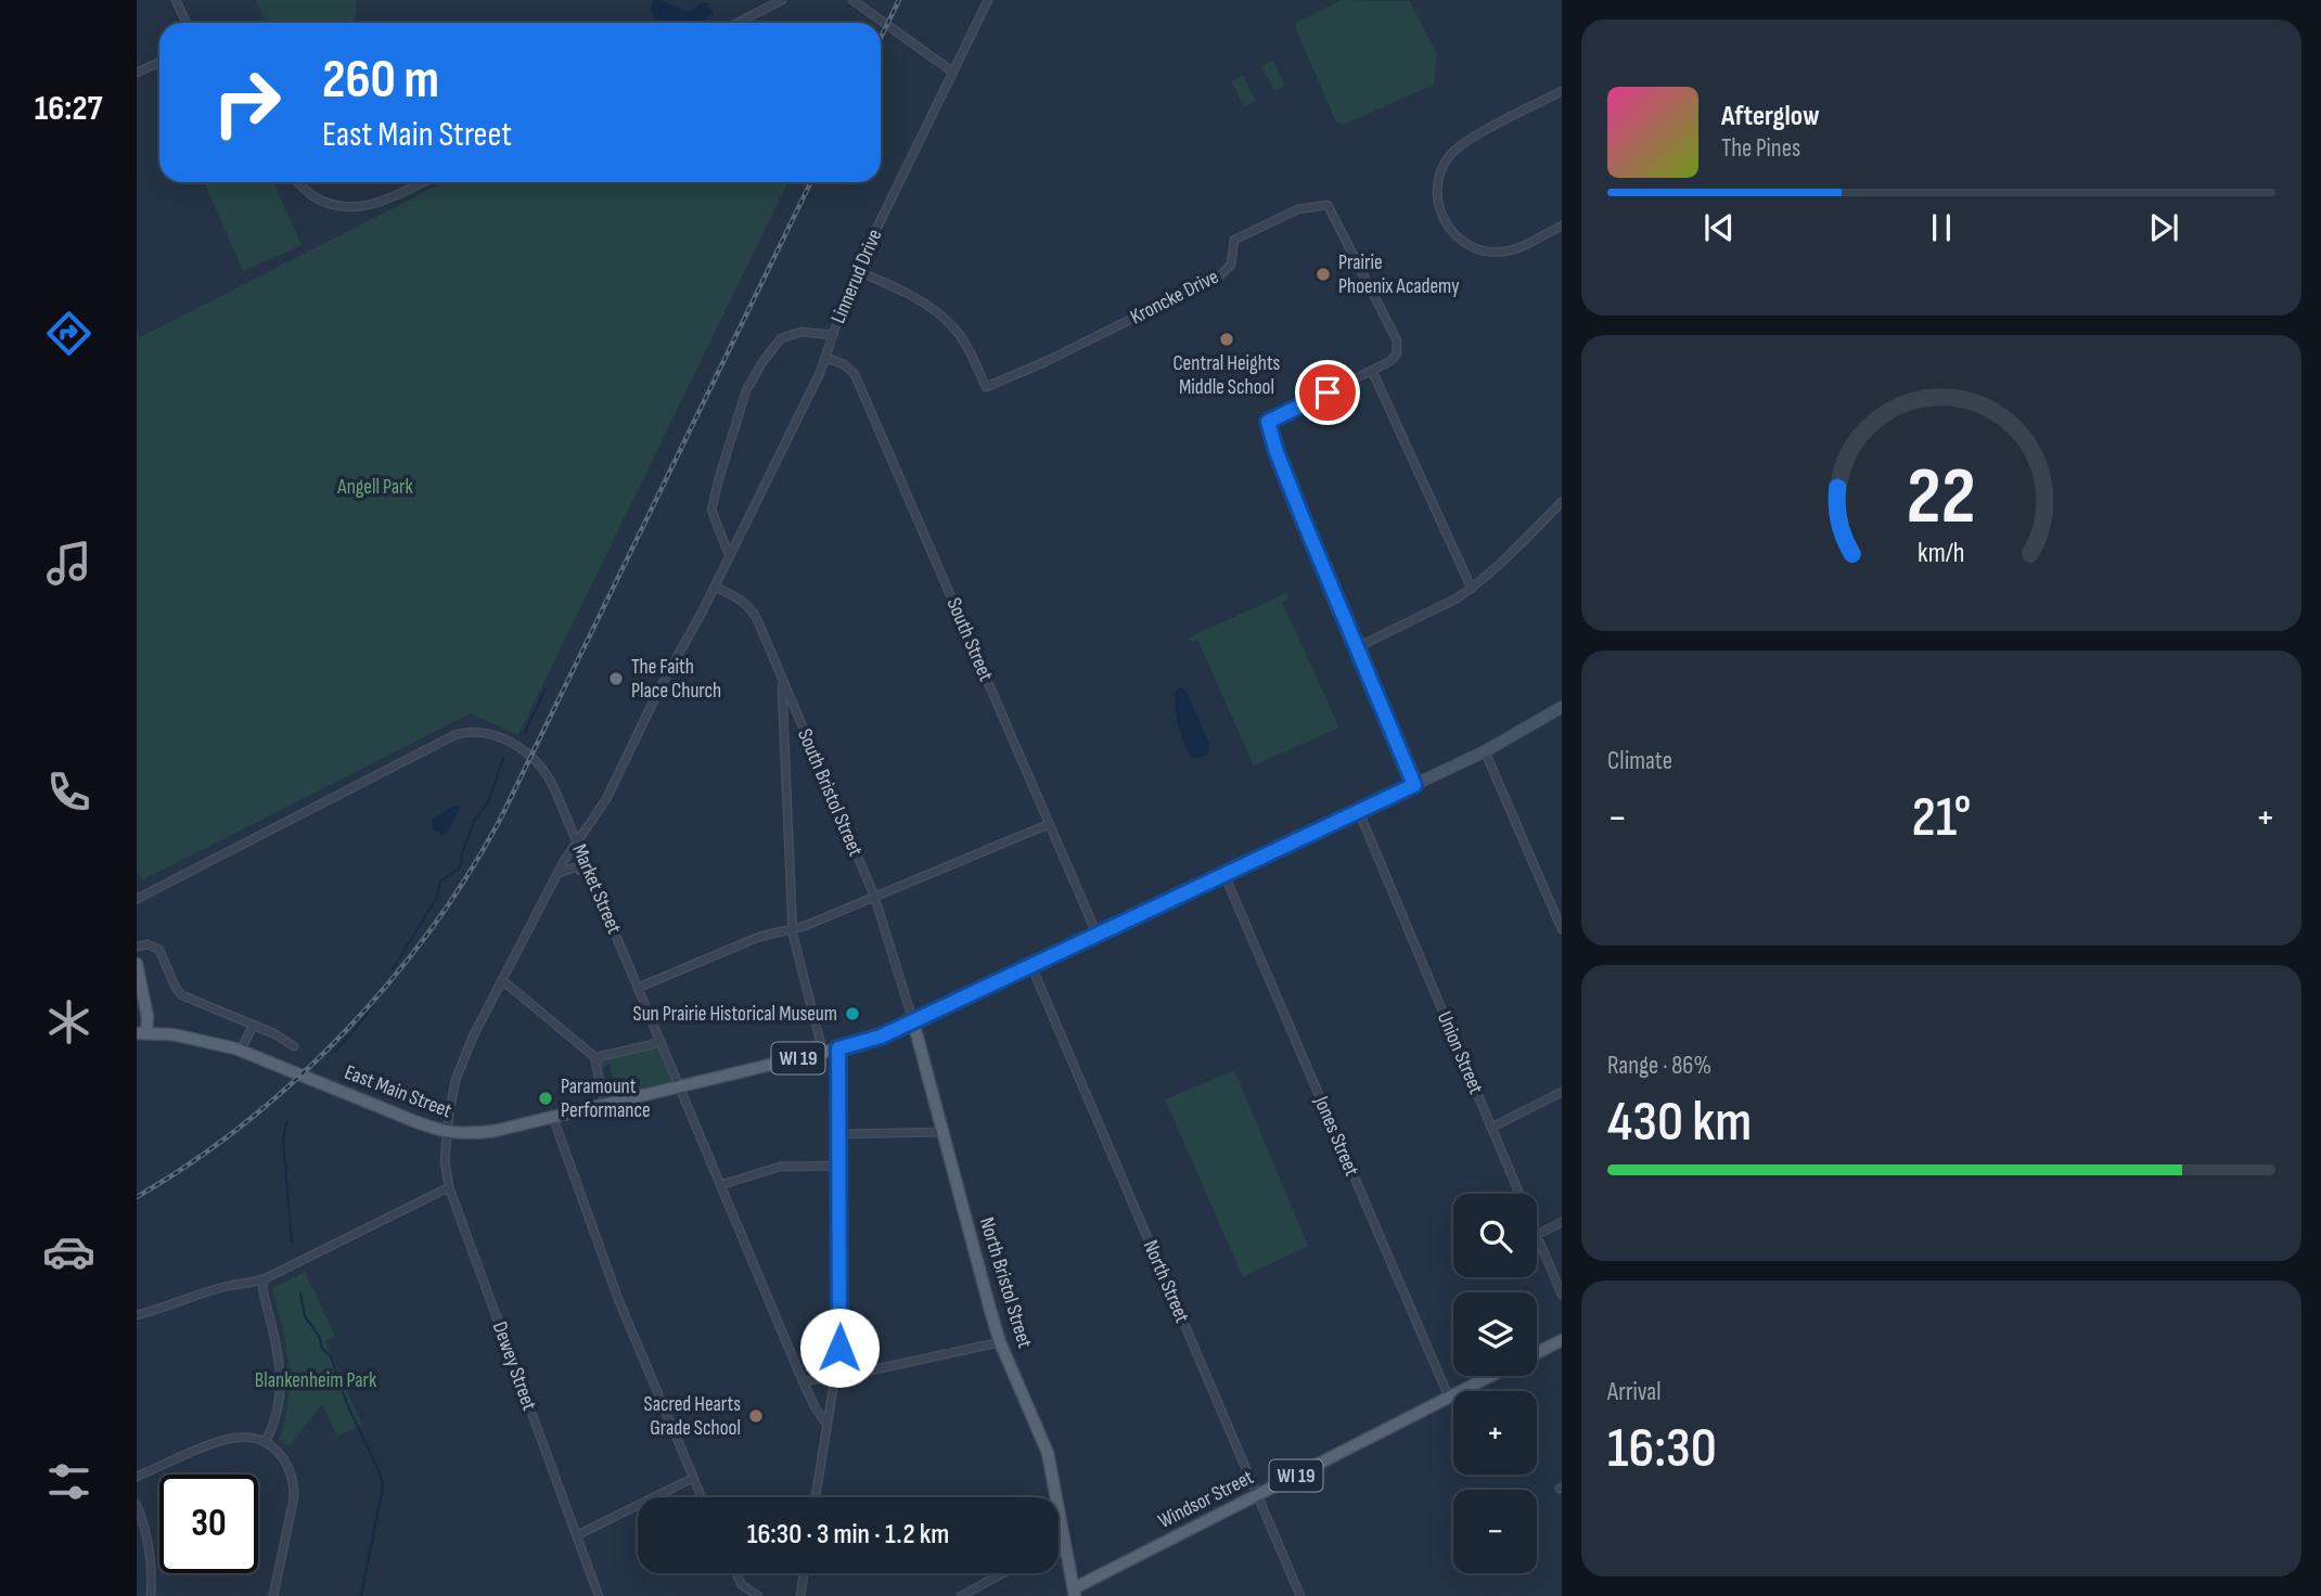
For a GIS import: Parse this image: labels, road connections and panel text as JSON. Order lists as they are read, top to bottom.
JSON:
{
  "streets": {
    "main road": [
      "WI 19",
      "East Main Street",
      "North Bristol Street",
      "Windsor Street"
    ],
    "street": [
      "Linnerud Drive",
      "Kroncke Drive",
      "South Street",
      "South Bristol Street",
      "Market Street",
      "Union Street",
      "Jones Street",
      "North Street",
      "Dewey Street"
    ]
  },
  "crossings": [
    ["Linnerud Drive", "Kroncke Drive"],
    ["Linnerud Drive", "South Street"],
    ["Linnerud Drive", "South Bristol Street"],
    ["Linnerud Drive", "Market Street"],
    ["Linnerud Drive", "Dewey Street"],
    ["South Bristol Street", "East Main Street"],
    ["South Bristol Street", "North Bristol Street"],
    ["Market Street", "East Main Street"],
    ["Market Street", "Dewey Street"],
    ["East Main Street", "North Bristol Street"],
    ["East Main Street", "Dewey Street"],
    ["Jones Street", "Windsor Street"],
    ["North Street", "Windsor Street"],
    ["North Bristol Street", "Windsor Street"]
  ],
  "parks": ["Angell Park", "Blankenheim Park"],
  "places": [
    "Prairie Phoenix Academy",
    "Central Heights Middle School",
    "The Faith Place Church",
    "Sun Prairie Historical Museum",
    "Paramount Performance",
    "Sacred Hearts Grade School"
  ],
  "page": {
    "tabs": "16:27",
    "turn": ["260 m", "East Main Street"],
    "song": ["Afterglow", "The Pines"],
    "tile": [
      "Climate",
      ["Range · 86%", "430 km"],
      ["Arrival", "16:30"]
    ],
    "heat": ["−", "21°", "+"],
    "map_buttons": ["+", "−"],
    "limit": "30",
    "trip": "16:30 · 3 min · 1.2 km",
    "gauge": ["22", "km/h"]
  }
}
